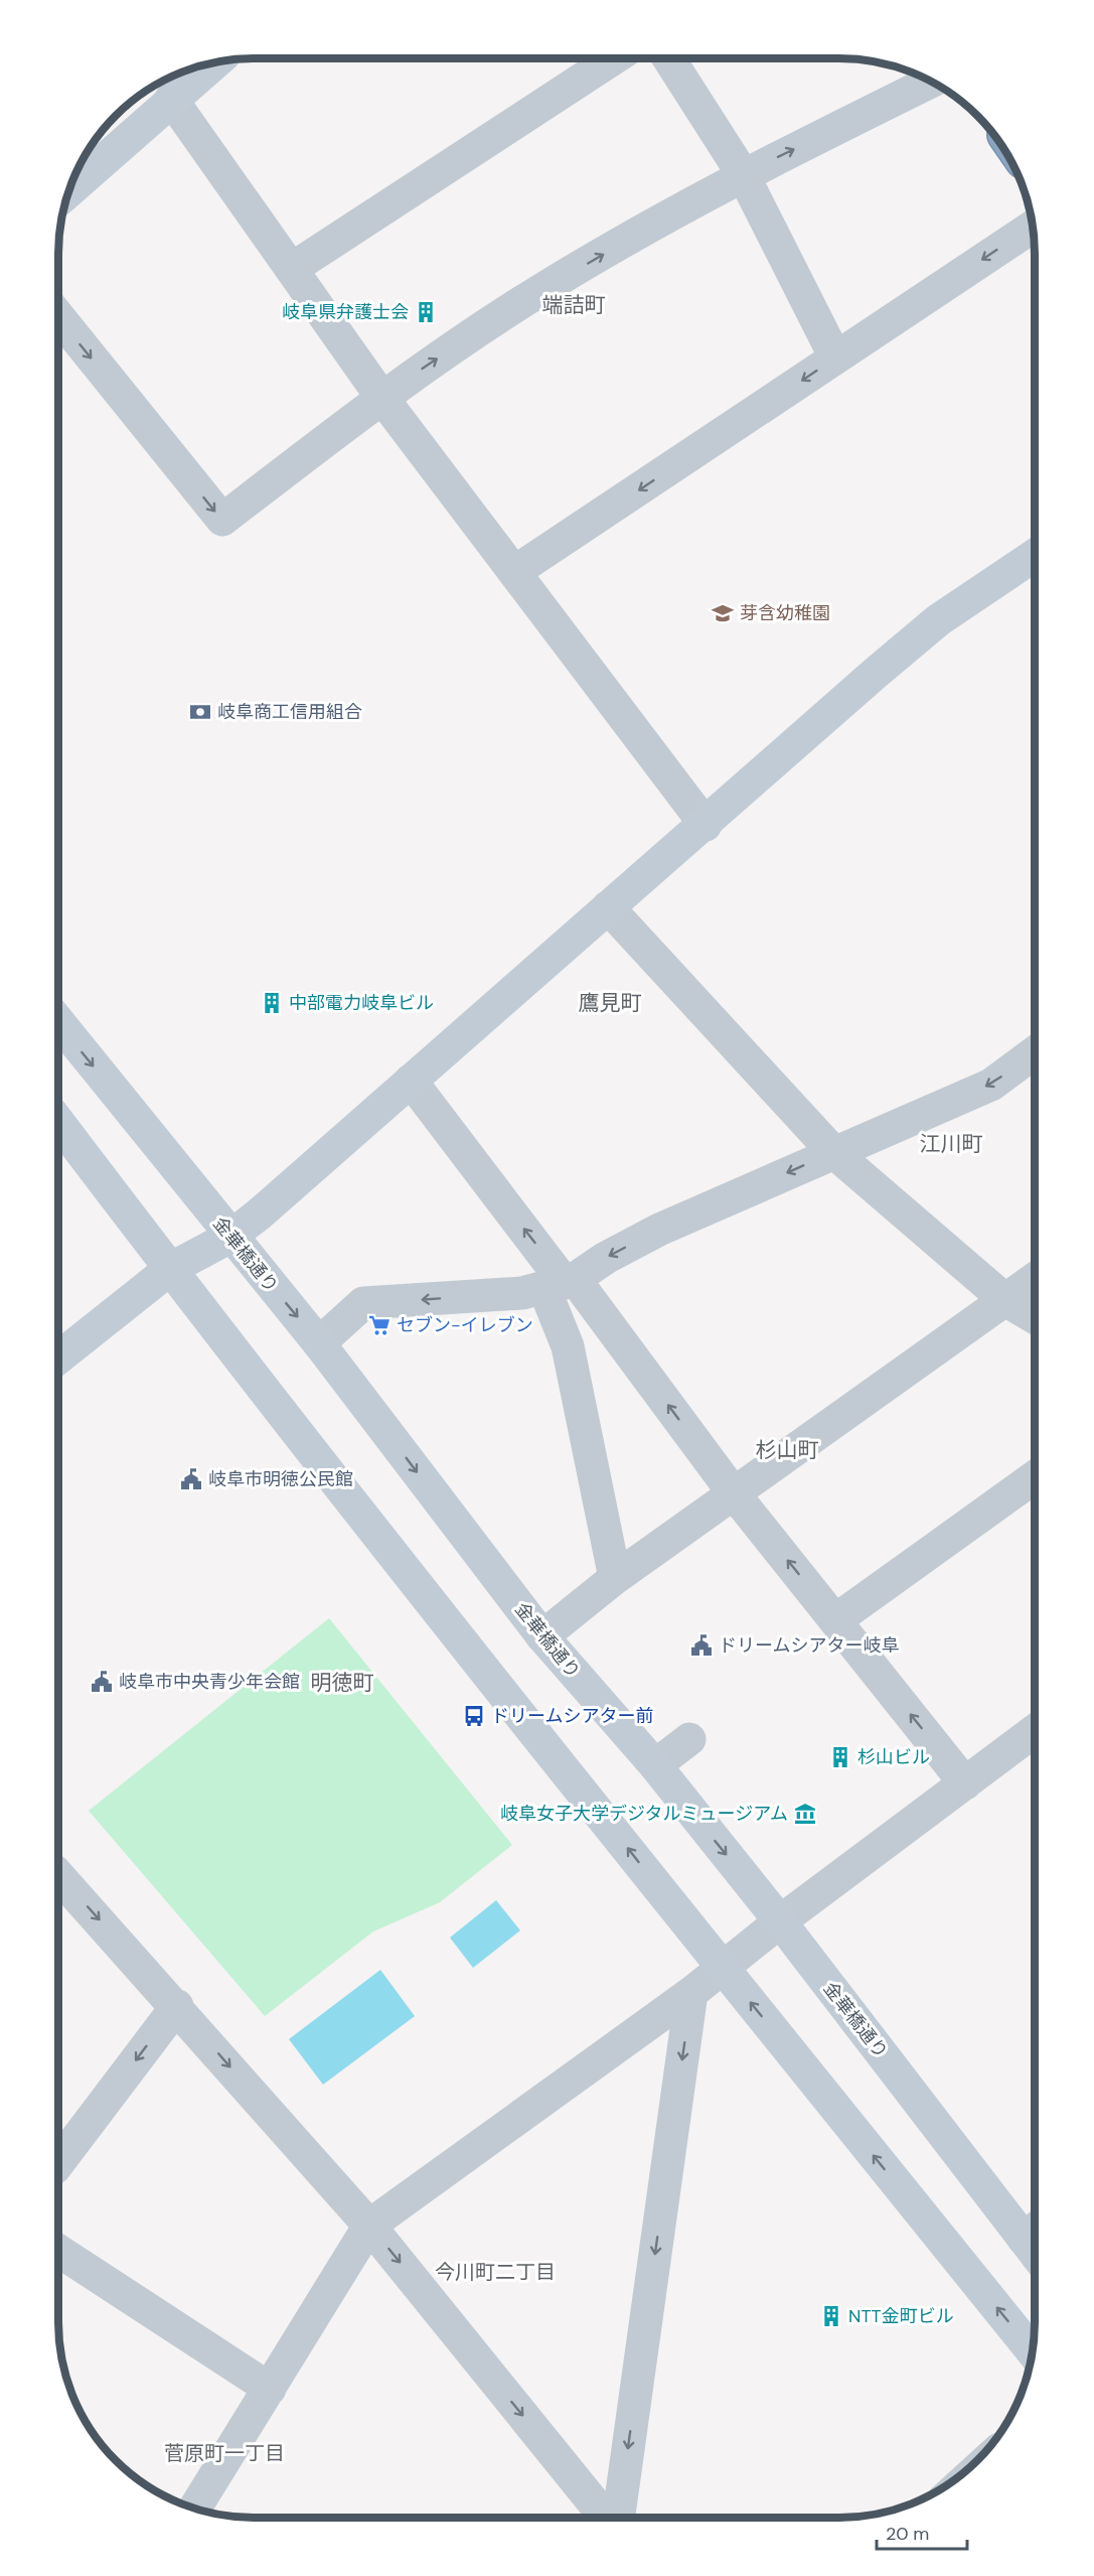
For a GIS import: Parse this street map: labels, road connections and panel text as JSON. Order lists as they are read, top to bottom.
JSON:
{
  "streets": {
    "main road": ["金華橋通り"]
  },
  "districts": [
    "端詰町",
    "鷹見町",
    "江川町",
    "杉山町",
    "明徳町",
    "今川町二丁目",
    "菅原町一丁目"
  ],
  "places": {
    "building": [
      "岐阜県弁護士会",
      "中部電力岐阜ビル",
      "杉山ビル",
      "NTT金町ビル"
    ],
    "school or university": ["芽含幼稚園"],
    "bank": ["岐阜商工信用組合"],
    "supermarket": ["セブン-イレブン"],
    "public building": ["岐阜市明徳公民館", "ドリームシアター岐阜", "岐阜市中央青少年会館"],
    "bus stop": ["ドリームシアター前"],
    "museum": ["岐阜女子大学デジタルミュージアム"]
  },
  "scale_bar": "20 m"
}
